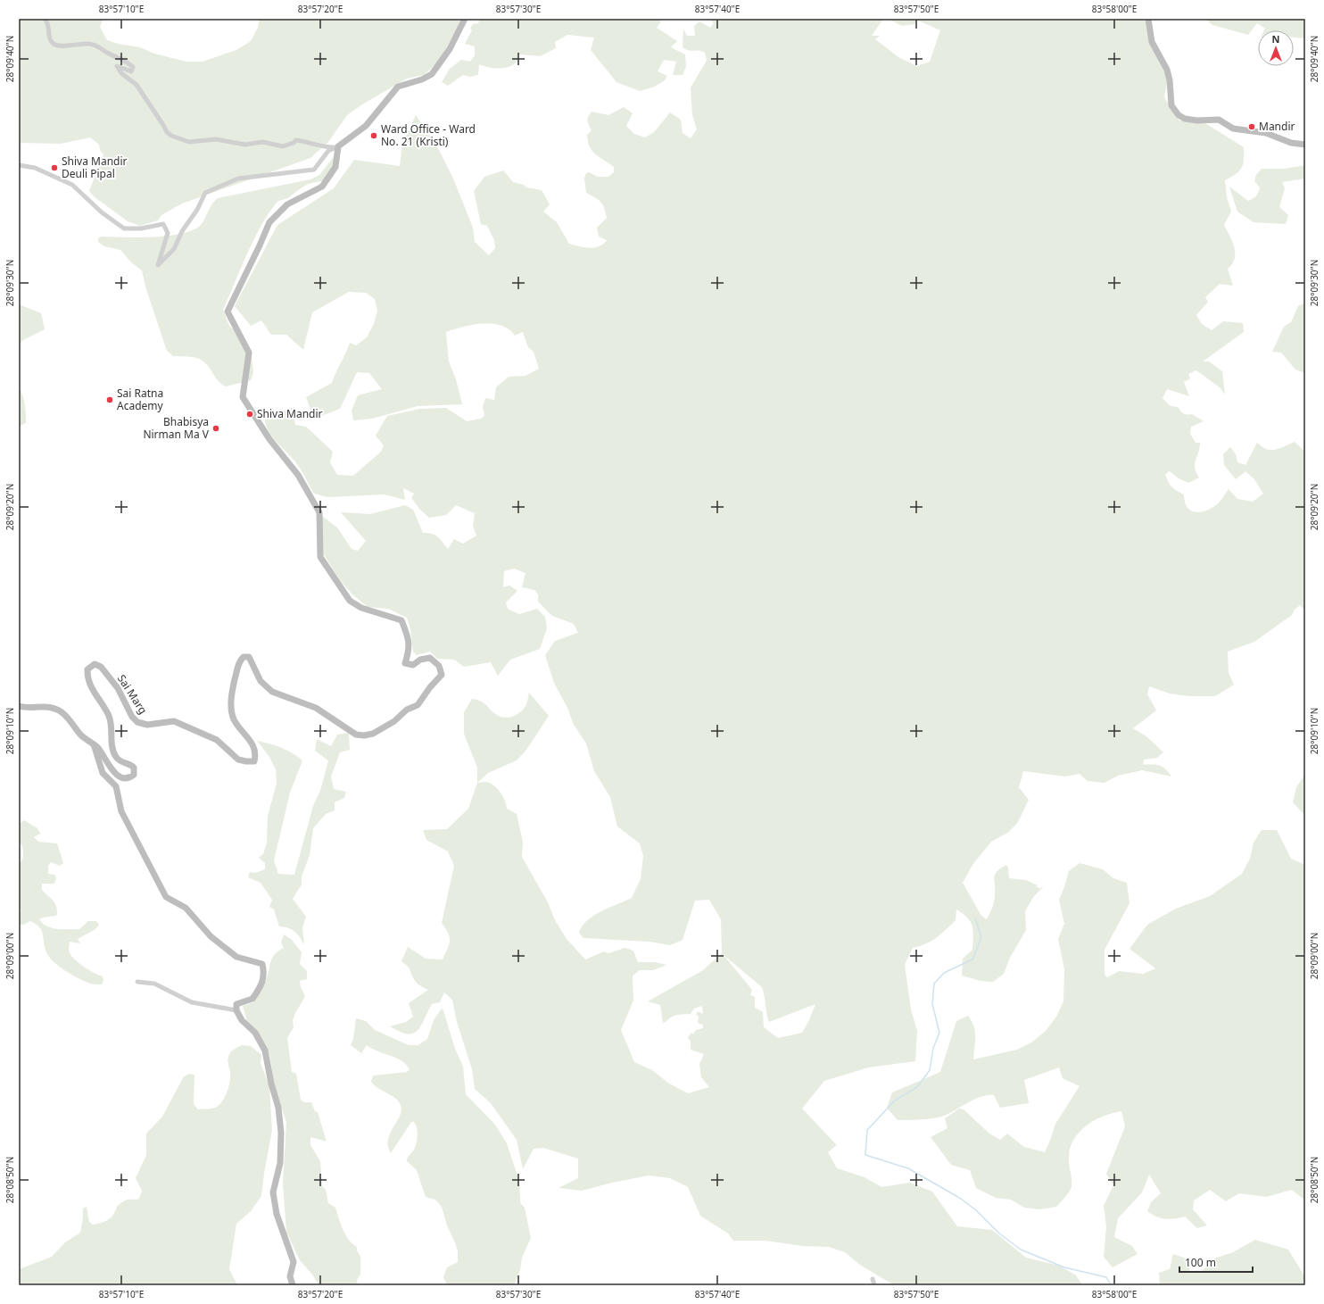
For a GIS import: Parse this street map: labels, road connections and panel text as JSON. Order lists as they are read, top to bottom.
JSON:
{
  "streets": {
    "street": ["Sai Marg"]
  },
  "places": [
    "Mandir",
    "Ward Office - Ward No. 21 (Kristi)",
    "Shiva Mandir Deuli Pipal",
    "Sai Ratna Academy",
    "Shiva Mandir",
    "Bhabisya Nirman Ma V"
  ],
  "scale_bar": "100 m",
  "north": "top",
  "coordinates": [
    "83°57'10\"E",
    "83°57'20\"E",
    "83°57'30\"E",
    "83°57'40\"E",
    "83°57'50\"E",
    "83°58'00\"E",
    "28°09'40\"N",
    "28°09'30\"N",
    "28°09'20\"N",
    "28°09'10\"N",
    "28°09'00\"N",
    "28°08'50\"N"
  ]
}
